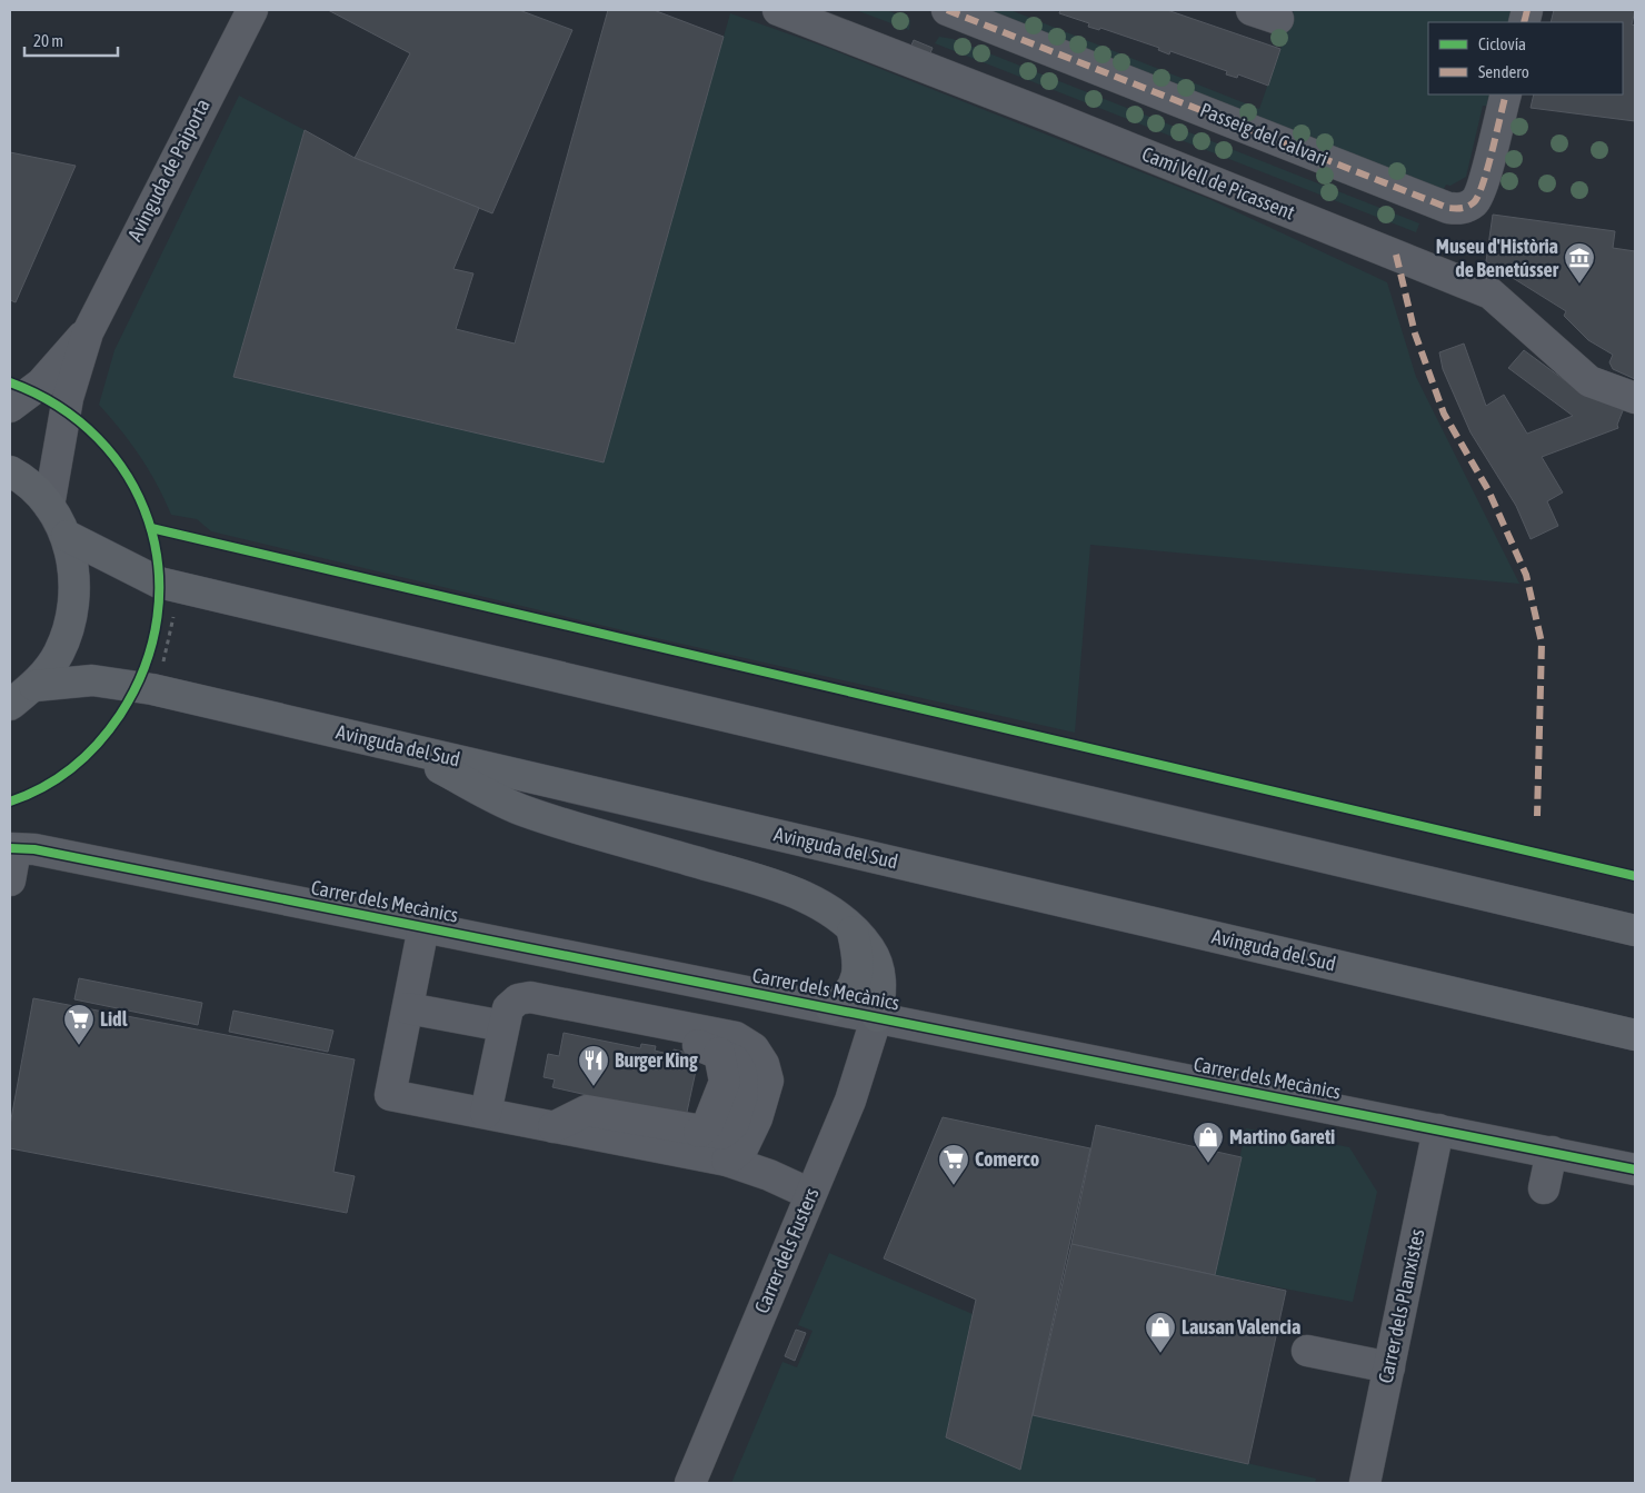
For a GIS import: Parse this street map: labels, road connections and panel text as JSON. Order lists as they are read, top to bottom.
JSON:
{
  "streets": {
    "main road": ["Avinguda del Sud"],
    "street": [
      "Passeig del Calvari",
      "Avinguda de Paiporta",
      "Camí Vell de Picassent",
      "Carrer dels Mecànics",
      "Carrer dels Fusters",
      "Carrer dels Planxistes"
    ]
  },
  "crossings": [
    ["Carrer dels Mecànics", "Carrer dels Fusters"],
    ["Carrer dels Mecànics", "Carrer dels Planxistes"]
  ],
  "places": {
    "museum": ["Museu d'Història de Benetússer"],
    "supermarket": ["Lidl", "Comerco"],
    "restaurant": ["Burger King"],
    "shop": ["Martino Gareti", "Lausan Valencia"]
  },
  "legend": ["Ciclovía", "Sendero"],
  "scale_bar": "20 m"
}
